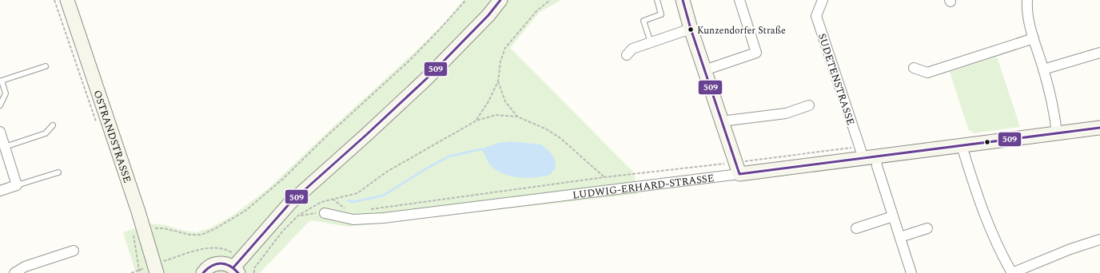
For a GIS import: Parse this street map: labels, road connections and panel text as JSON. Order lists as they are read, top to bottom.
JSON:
{
  "streets": {
    "street": ["SUDETENSTRASSE", "OSTRANDSTRASSE", "LUDWIG-ERHARD-STRASSE"]
  },
  "crossings": [
    ["SUDETENSTRASSE", "LUDWIG-ERHARD-STRASSE"]
  ],
  "places": ["Kunzendorfer Straße"],
  "lines": ["transit line 509"]
}
